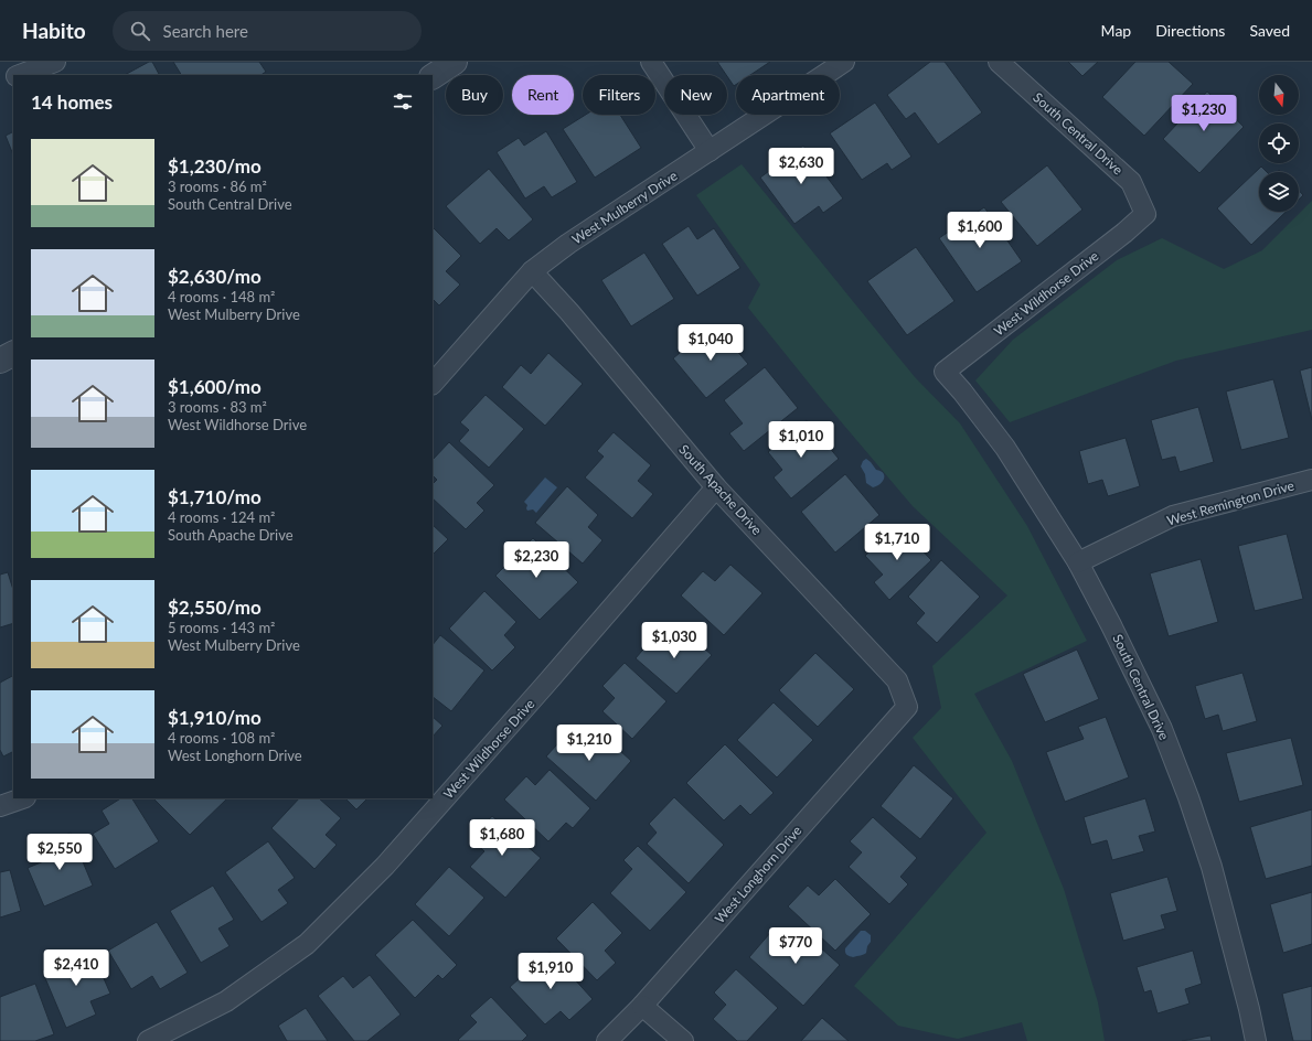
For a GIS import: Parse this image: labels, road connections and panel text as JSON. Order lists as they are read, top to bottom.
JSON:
{
  "streets": {
    "street": [
      "South Central Drive",
      "West Mulberry Drive",
      "West Wildhorse Drive",
      "South Apache Drive",
      "West Remington Drive",
      "West Longhorn Drive"
    ]
  },
  "crossings": [
    ["South Central Drive", "West Wildhorse Drive"],
    ["South Central Drive", "West Remington Drive"],
    ["West Mulberry Drive", "South Apache Drive"],
    ["West Wildhorse Drive", "South Apache Drive"],
    ["South Apache Drive", "West Longhorn Drive"]
  ],
  "north": "bottom",
  "page": {
    "header": "Habito",
    "search": "Search here",
    "nav": ["Map", "Directions", "Saved"],
    "chip": [
      "Buy",
      "Rent",
      "Filters",
      "New",
      "Apartment"
    ],
    "heading": "14 homes",
    "price": [
      "$1,230",
      "$2,630",
      "$1,600",
      "$1,040",
      "$1,010",
      "$1,710",
      "$2,230",
      "$1,030",
      "$1,210",
      "$1,680",
      "$2,550",
      "$770",
      "$2,410",
      "$1,910"
    ],
    "list": [
      {
        "name": "$1,230/mo",
        "note": "3 rooms · 86 m² · South Central Drive"
      },
      {
        "name": "$2,630/mo",
        "note": "4 rooms · 148 m² · West Mulberry Drive"
      },
      {
        "name": "$1,600/mo",
        "note": "3 rooms · 83 m² · West Wildhorse Drive"
      },
      {
        "name": "$1,710/mo",
        "note": "4 rooms · 124 m² · South Apache Drive"
      },
      {
        "name": "$2,550/mo",
        "note": "5 rooms · 143 m² · West Mulberry Drive"
      },
      {
        "name": "$1,910/mo",
        "note": "4 rooms · 108 m² · West Longhorn Drive"
      }
    ]
  }
}
